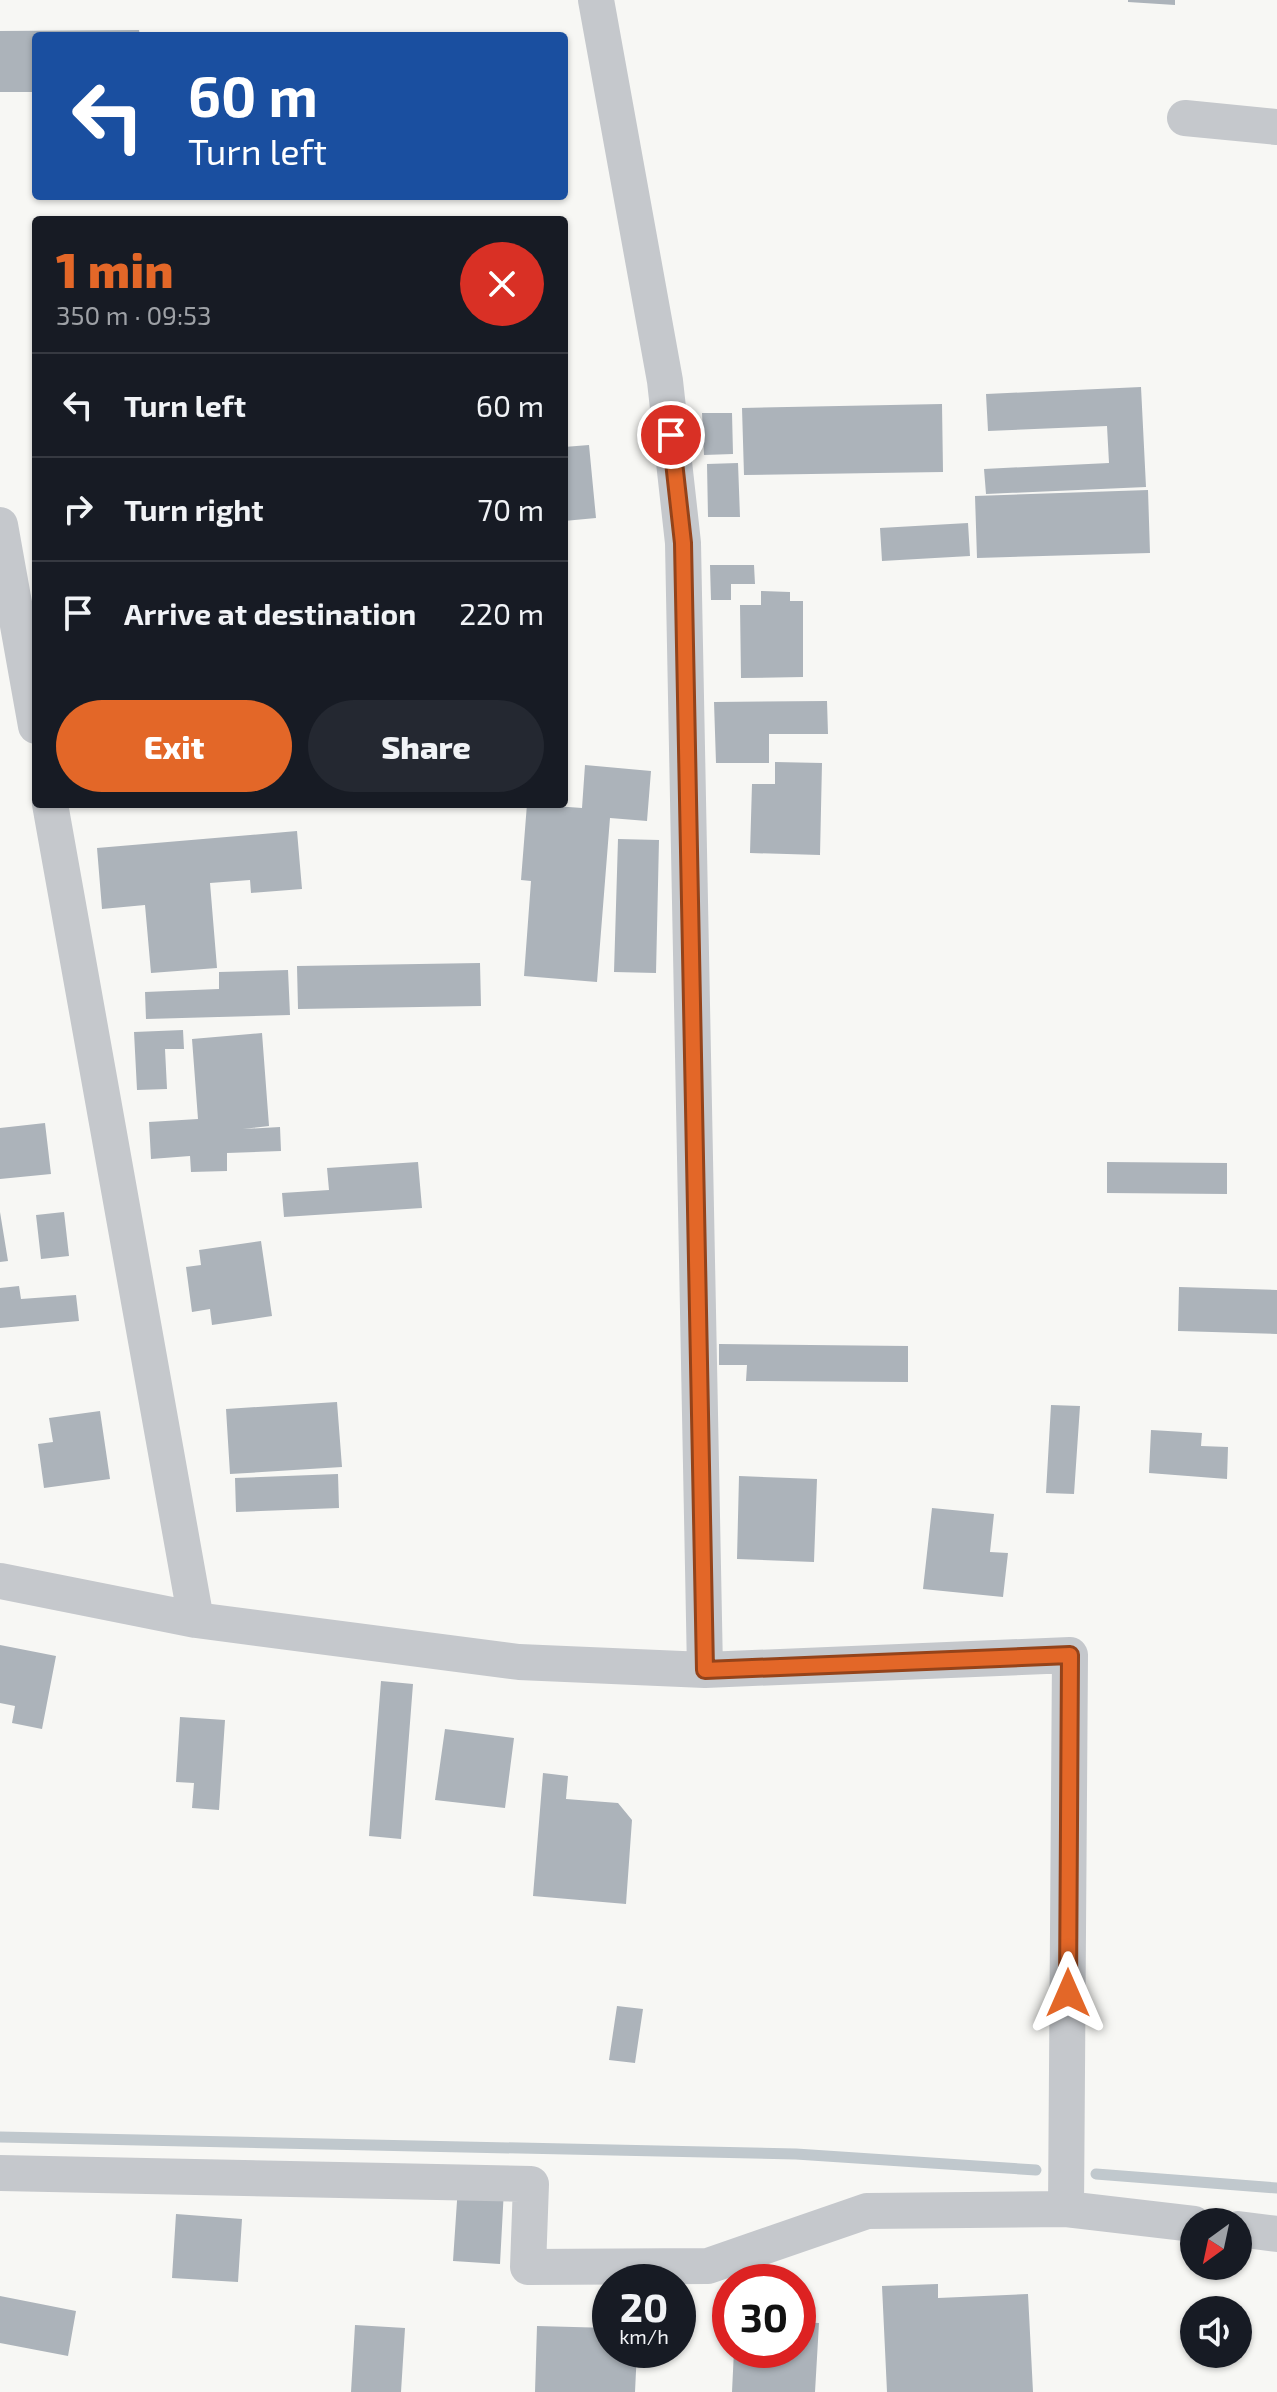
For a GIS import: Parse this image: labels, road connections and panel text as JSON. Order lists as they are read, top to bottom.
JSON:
{
  "north": "bottom left",
  "page": {
    "turn": ["60 m", "Turn left"],
    "heading": ["1 min", "350 m · 09:53"],
    "list": [
      {
        "name": "Turn left",
        "value": "60 m"
      },
      {
        "name": "Turn right",
        "value": "70 m"
      },
      {
        "name": "Arrive at destination",
        "value": "220 m"
      }
    ],
    "buttons": ["Exit", "Share"],
    "speed": "20 km/h",
    "limit": "30"
  }
}
